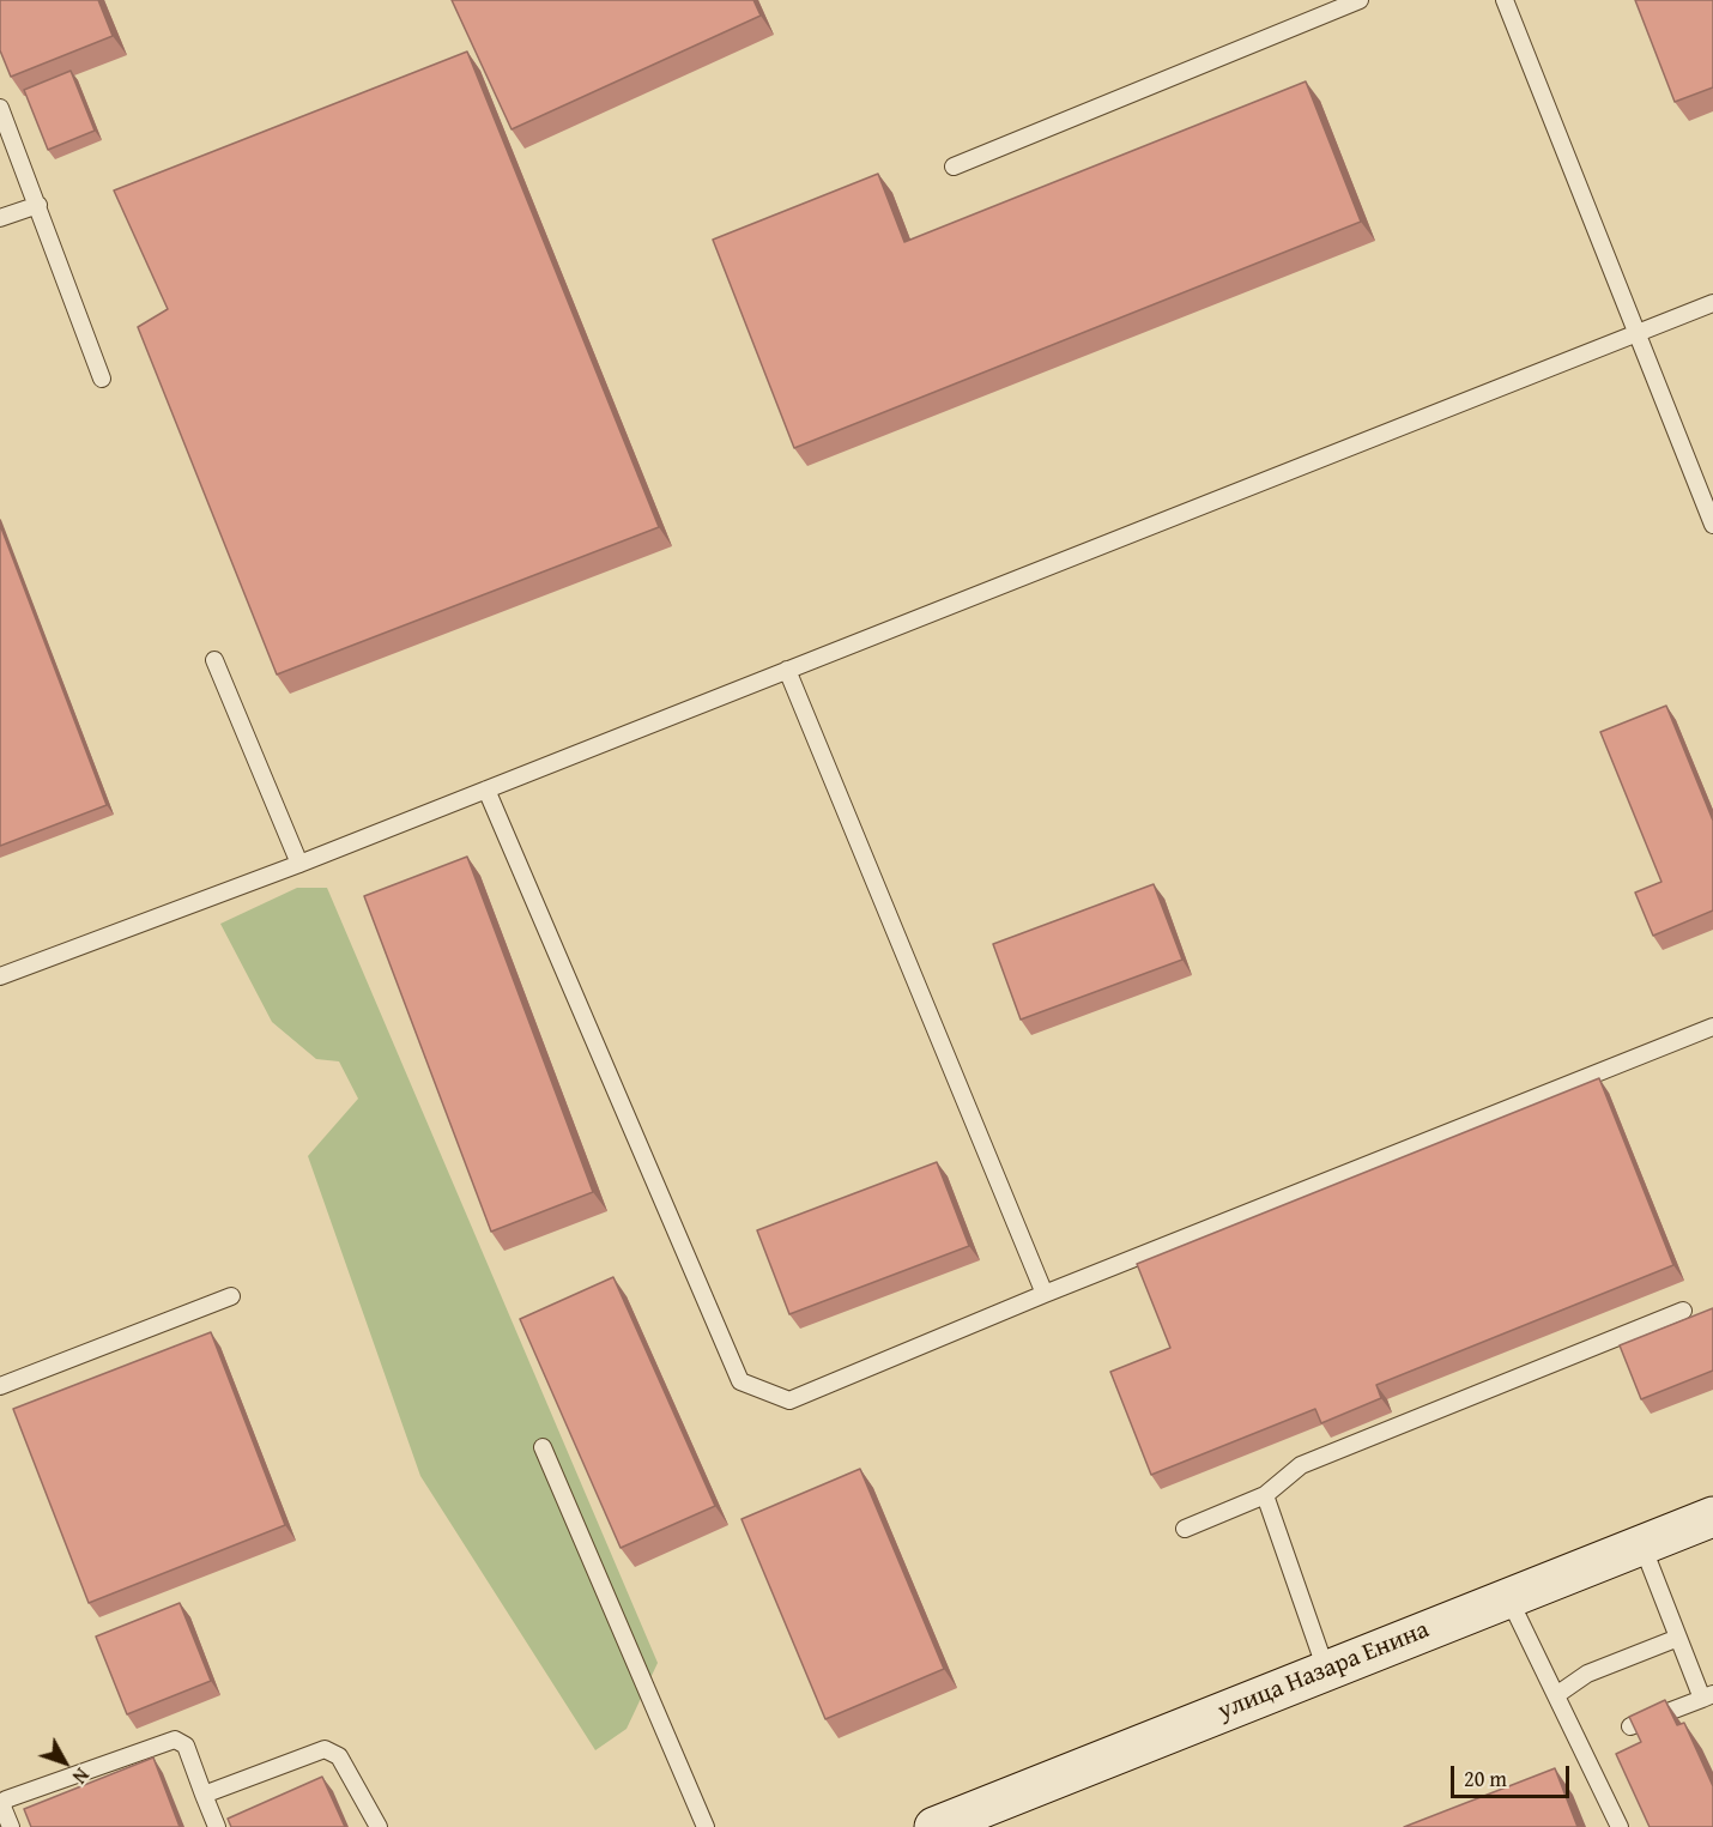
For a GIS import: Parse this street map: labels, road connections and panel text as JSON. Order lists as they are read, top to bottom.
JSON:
{
  "streets": {
    "main road": ["улица Назара Енина"]
  },
  "scale_bar": "20 m",
  "north": "bottom right"
}
